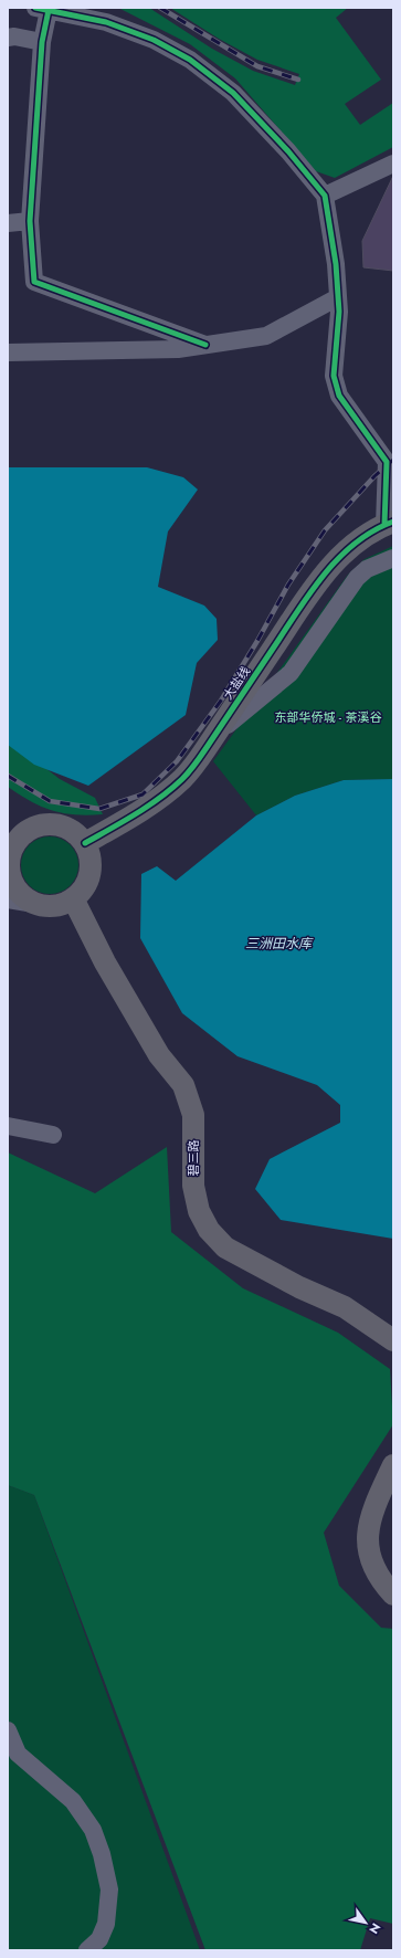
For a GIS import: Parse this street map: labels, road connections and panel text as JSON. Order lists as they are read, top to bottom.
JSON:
{
  "streets": {
    "main road": ["大盐线", "碧三路"]
  },
  "crossings": [
    ["大盐线", "碧三路"]
  ],
  "water": ["三洲田水库"],
  "parks": ["东部华侨城 - 茶溪谷"],
  "north": "bottom right"
}
